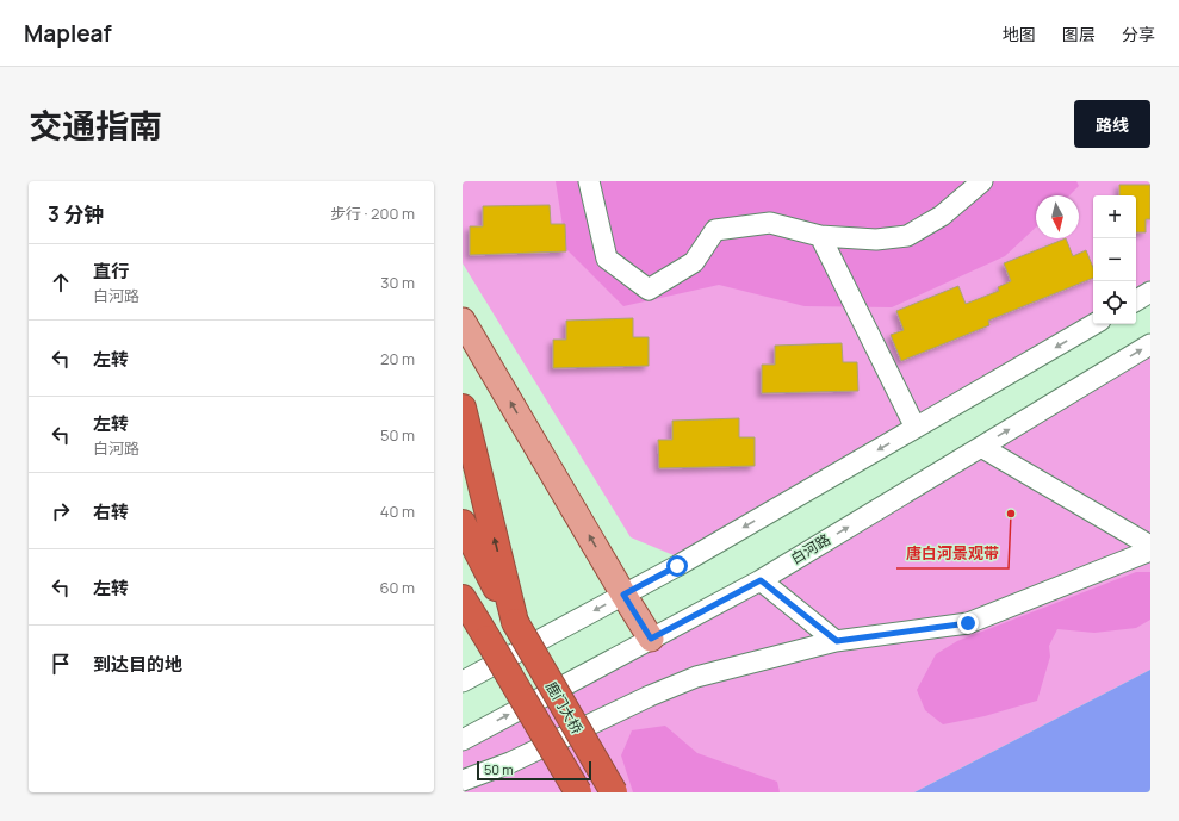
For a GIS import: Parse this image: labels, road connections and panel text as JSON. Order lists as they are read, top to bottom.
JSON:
{
  "streets": {
    "highway": ["鹿门大桥"],
    "street": ["白河路"]
  },
  "places": ["唐白河景观带"],
  "scale_bar": "50 m",
  "north": "bottom",
  "page": {
    "header": "Mapleaf",
    "nav": ["地图", "图层", "分享"],
    "title": "交通指南",
    "buttons": "路线",
    "heading": ["3 分钟", "步行 · 200 m"],
    "map_buttons": ["+", "−"],
    "list": [
      ["直行", "白河路", "30 m"],
      ["左转", "20 m"],
      ["左转", "白河路", "50 m"],
      ["右转", "40 m"],
      ["左转", "60 m"],
      "到达目的地"
    ],
    "scale": "50 m"
  }
}
